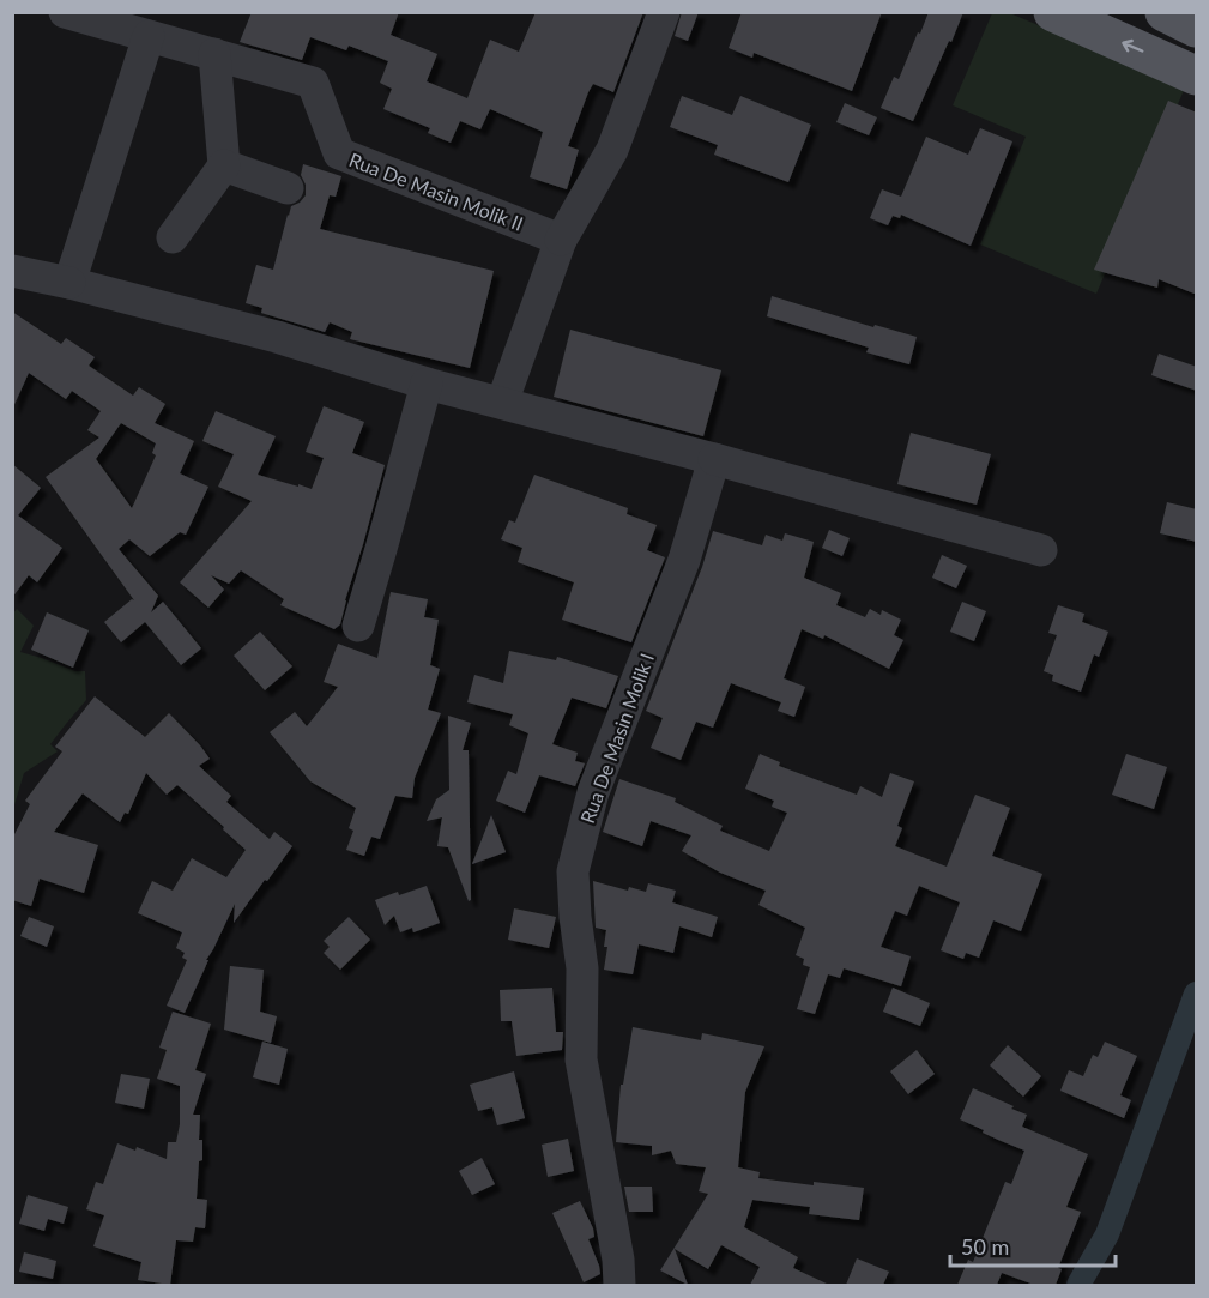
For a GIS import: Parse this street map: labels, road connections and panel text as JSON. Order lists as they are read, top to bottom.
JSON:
{
  "streets": {
    "street": ["Rua De Masin Molik II", "Rua De Masin Molik I"]
  },
  "scale_bar": "50 m"
}
